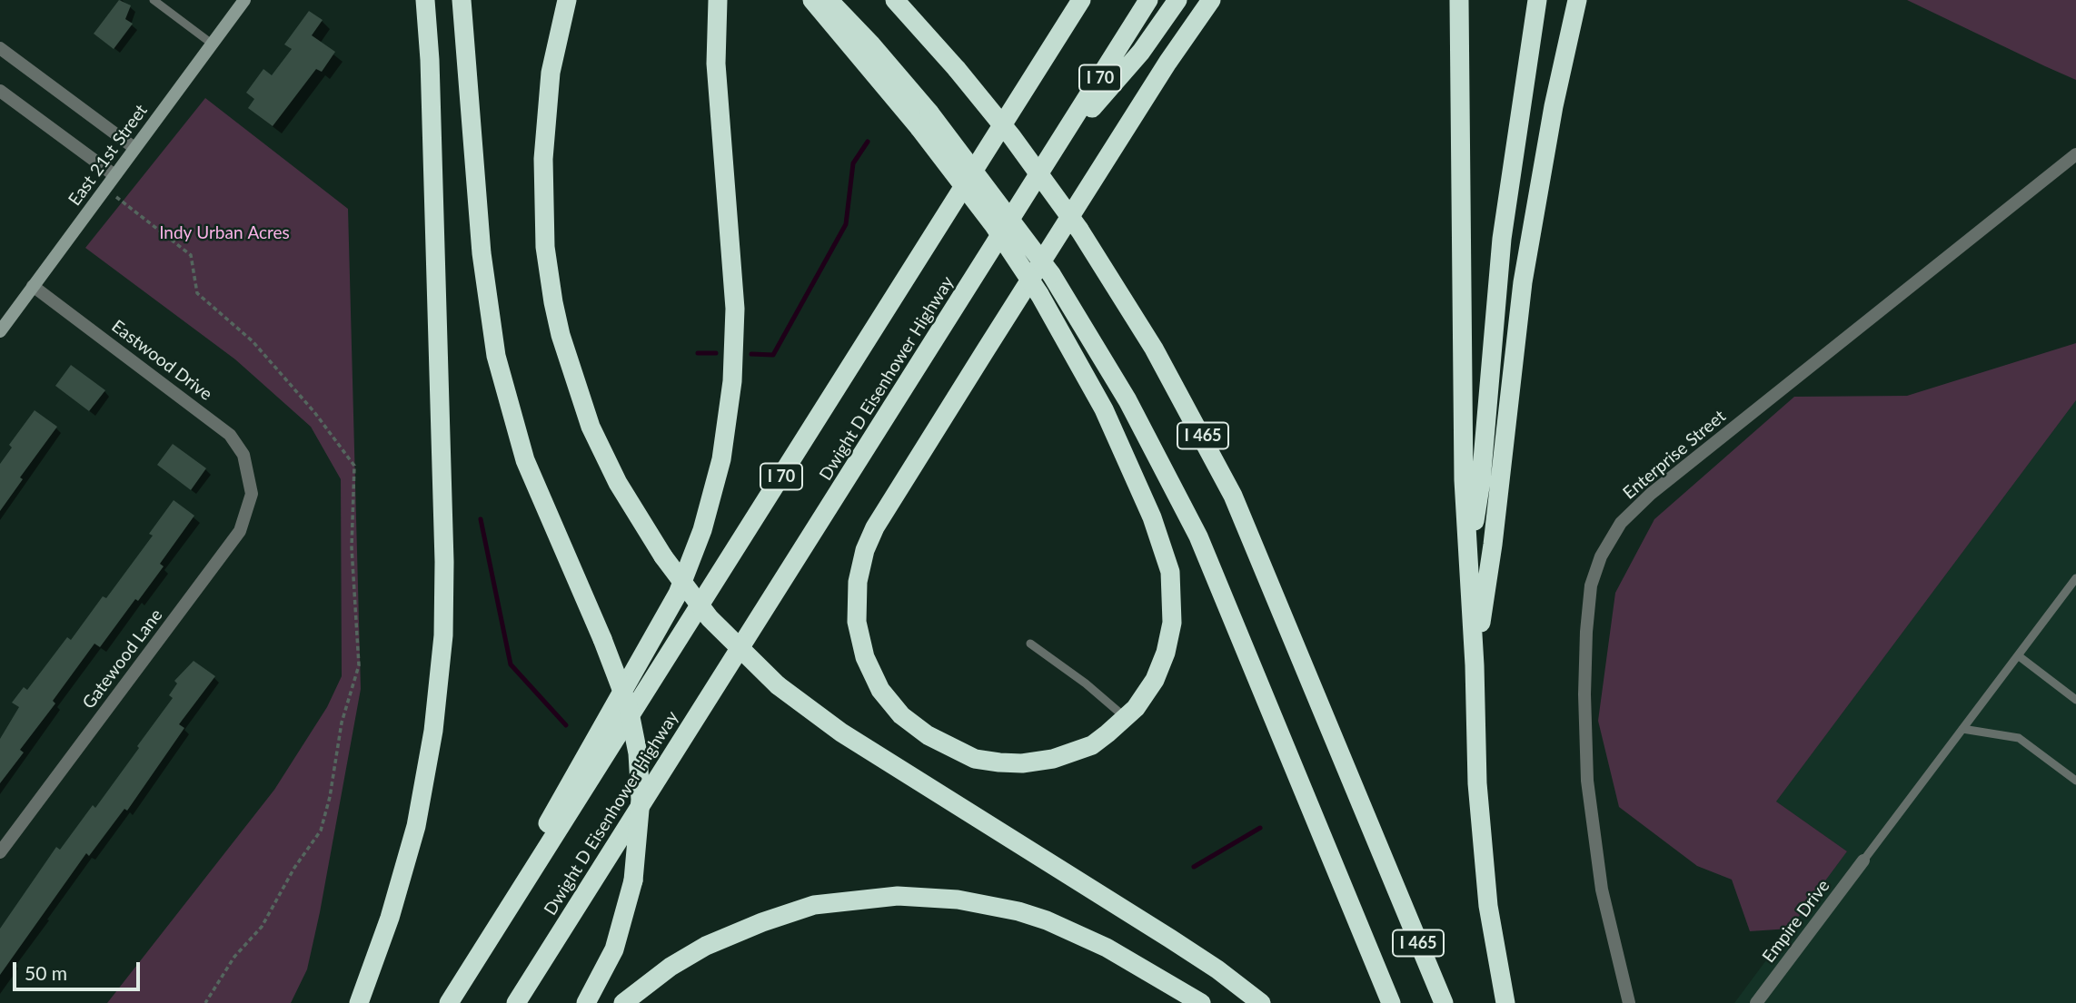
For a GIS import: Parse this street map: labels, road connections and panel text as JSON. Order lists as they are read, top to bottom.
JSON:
{
  "streets": {
    "highway": ["I 70", "Dwight D Eisenhower Highway", "I 465"],
    "main road": ["East 21st Street"],
    "street": [
      "Eastwood Drive",
      "Enterprise Street",
      "Gatewood Lane",
      "Empire Drive"
    ]
  },
  "crossings": [
    ["East 21st Street", "Eastwood Drive"],
    ["Eastwood Drive", "Gatewood Lane"]
  ],
  "parks": ["Indy Urban Acres"],
  "scale_bar": "50 m"
}
